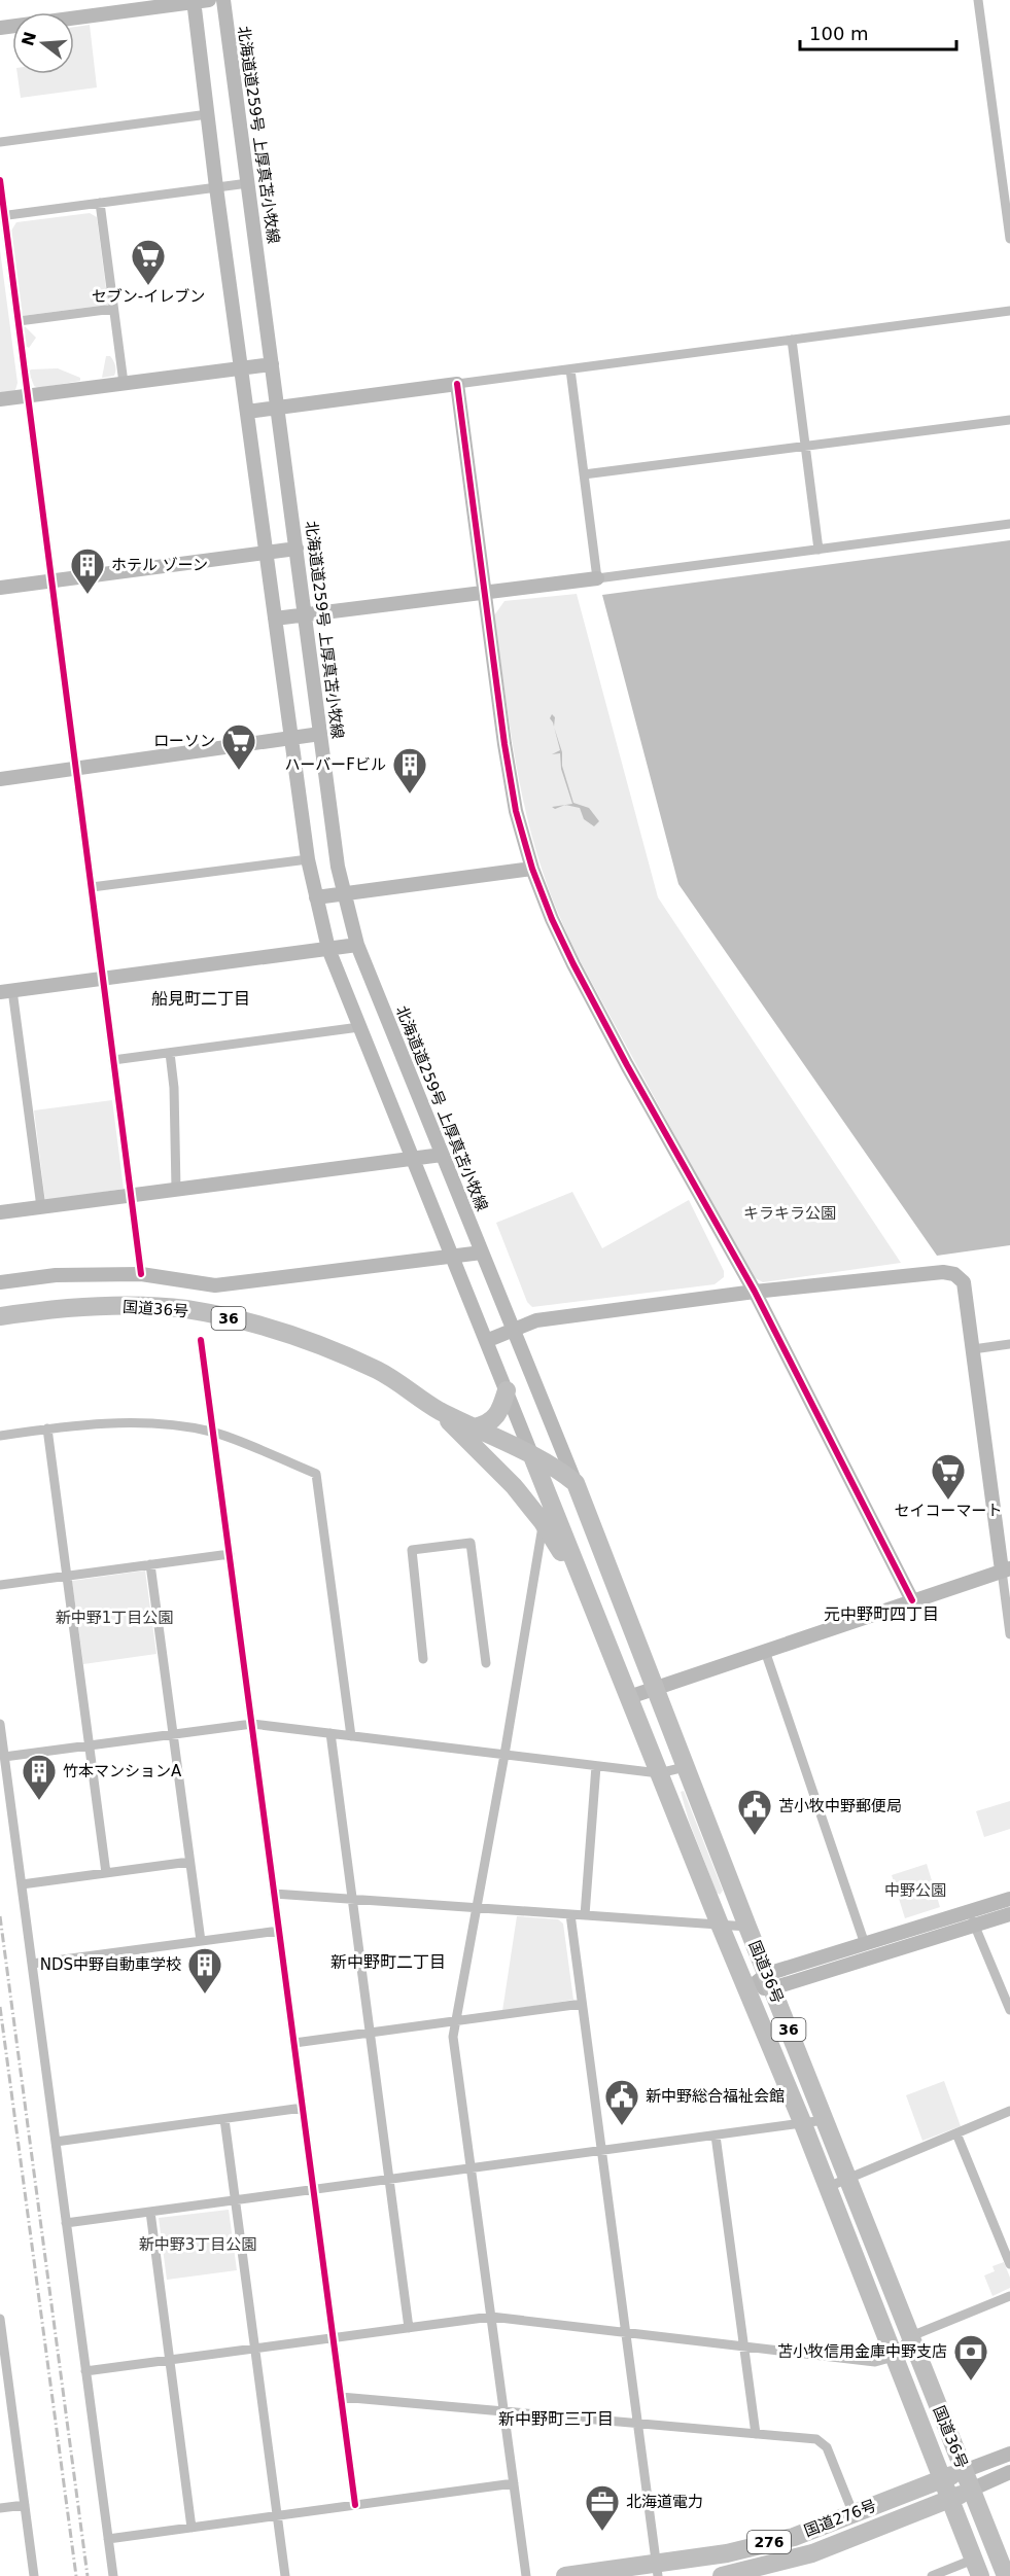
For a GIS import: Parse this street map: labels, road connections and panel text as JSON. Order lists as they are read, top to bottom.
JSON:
{
  "streets": {
    "highway": [
      "国道36号",
      "36",
      "国道276号",
      "276"
    ],
    "street": ["北海道道259号 上厚真苫小牧線"]
  },
  "crossings": [
    ["北海道道259号 上厚真苫小牧線", "国道36号"],
    ["国道36号", "36"],
    ["国道36号", "国道276号"]
  ],
  "districts": [
    "船見町二丁目",
    "元中野町四丁目",
    "新中野町二丁目",
    "新中野町三丁目"
  ],
  "parks": [
    "キラキラ公園",
    "新中野1丁目公園",
    "中野公園",
    "新中野3丁目公園"
  ],
  "places": {
    "supermarket": ["セブン-イレブン", "ローソン", "セイコーマート"],
    "building": [
      "ホテル ゾーン",
      "ハーバーFビル",
      "竹本マンションA",
      "NDS中野自動車学校"
    ],
    "public building": ["苫小牧中野郵便局", "新中野総合福祉会館"],
    "bank": ["苫小牧信用金庫中野支店"],
    "office": ["北海道電力"]
  },
  "scale_bar": "100 m",
  "north": "left"
}
